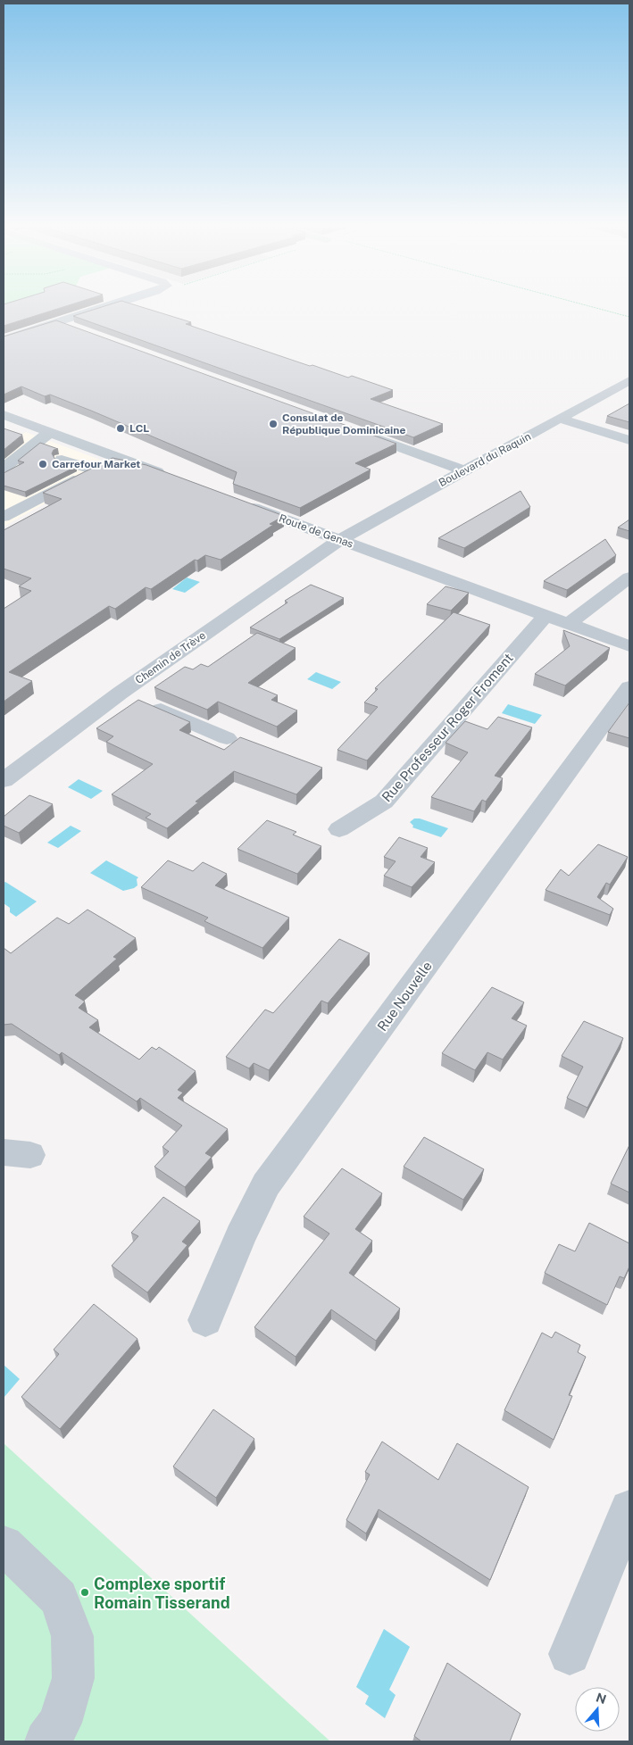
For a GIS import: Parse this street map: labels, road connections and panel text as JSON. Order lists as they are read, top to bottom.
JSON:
{
  "streets": {
    "street": [
      "Boulevard du Raquin",
      "Route de Genas",
      "Chemin de Trève",
      "Rue Professeur Roger Froment",
      "Rue Nouvelle"
    ]
  },
  "crossings": [
    ["Boulevard du Raquin", "Route de Genas"],
    ["Boulevard du Raquin", "Chemin de Trève"],
    ["Route de Genas", "Chemin de Trève"],
    ["Route de Genas", "Rue Professeur Roger Froment"]
  ],
  "places": [
    "Consulat de République Dominicaine",
    "LCL",
    "Carrefour Market",
    "Complexe sportif Romain Tisserand"
  ],
  "north": "top"
}
